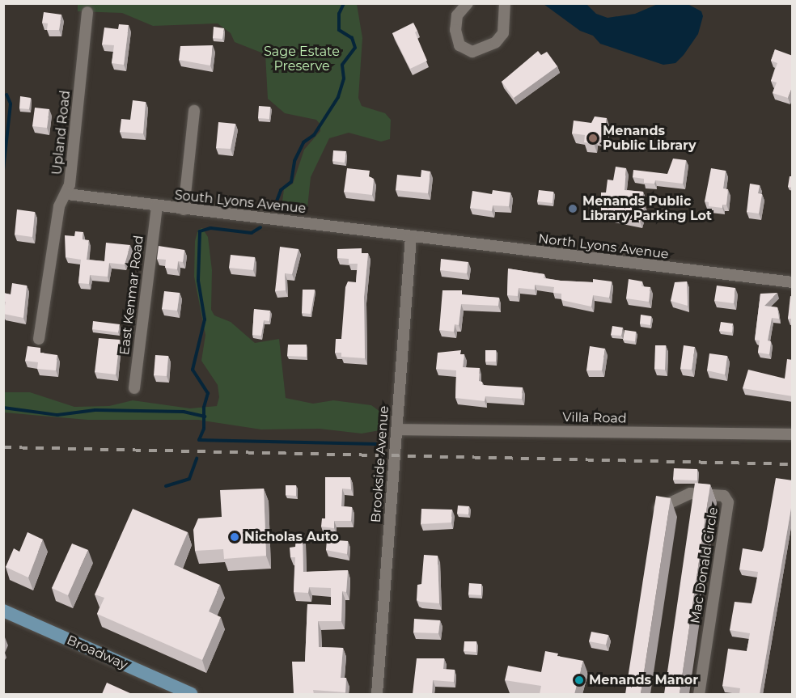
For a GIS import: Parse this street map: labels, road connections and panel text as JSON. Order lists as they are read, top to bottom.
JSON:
{
  "streets": {
    "main road": ["Broadway"],
    "street": [
      "Upland Road",
      "South Lyons Avenue",
      "North Lyons Avenue",
      "East Kenmar Road",
      "Villa Road",
      "Brookside Avenue",
      "Mac Donald Circle"
    ]
  },
  "crossings": [
    ["Upland Road", "South Lyons Avenue"],
    ["South Lyons Avenue", "North Lyons Avenue"],
    ["South Lyons Avenue", "East Kenmar Road"],
    ["South Lyons Avenue", "Brookside Avenue"],
    ["North Lyons Avenue", "Brookside Avenue"],
    ["Villa Road", "Brookside Avenue"]
  ],
  "parks": ["Sage Estate Preserve"],
  "places": [
    "Menands Public Library",
    "Menands Public Library Parking Lot",
    "Nicholas Auto",
    "Menands Manor"
  ]
}
